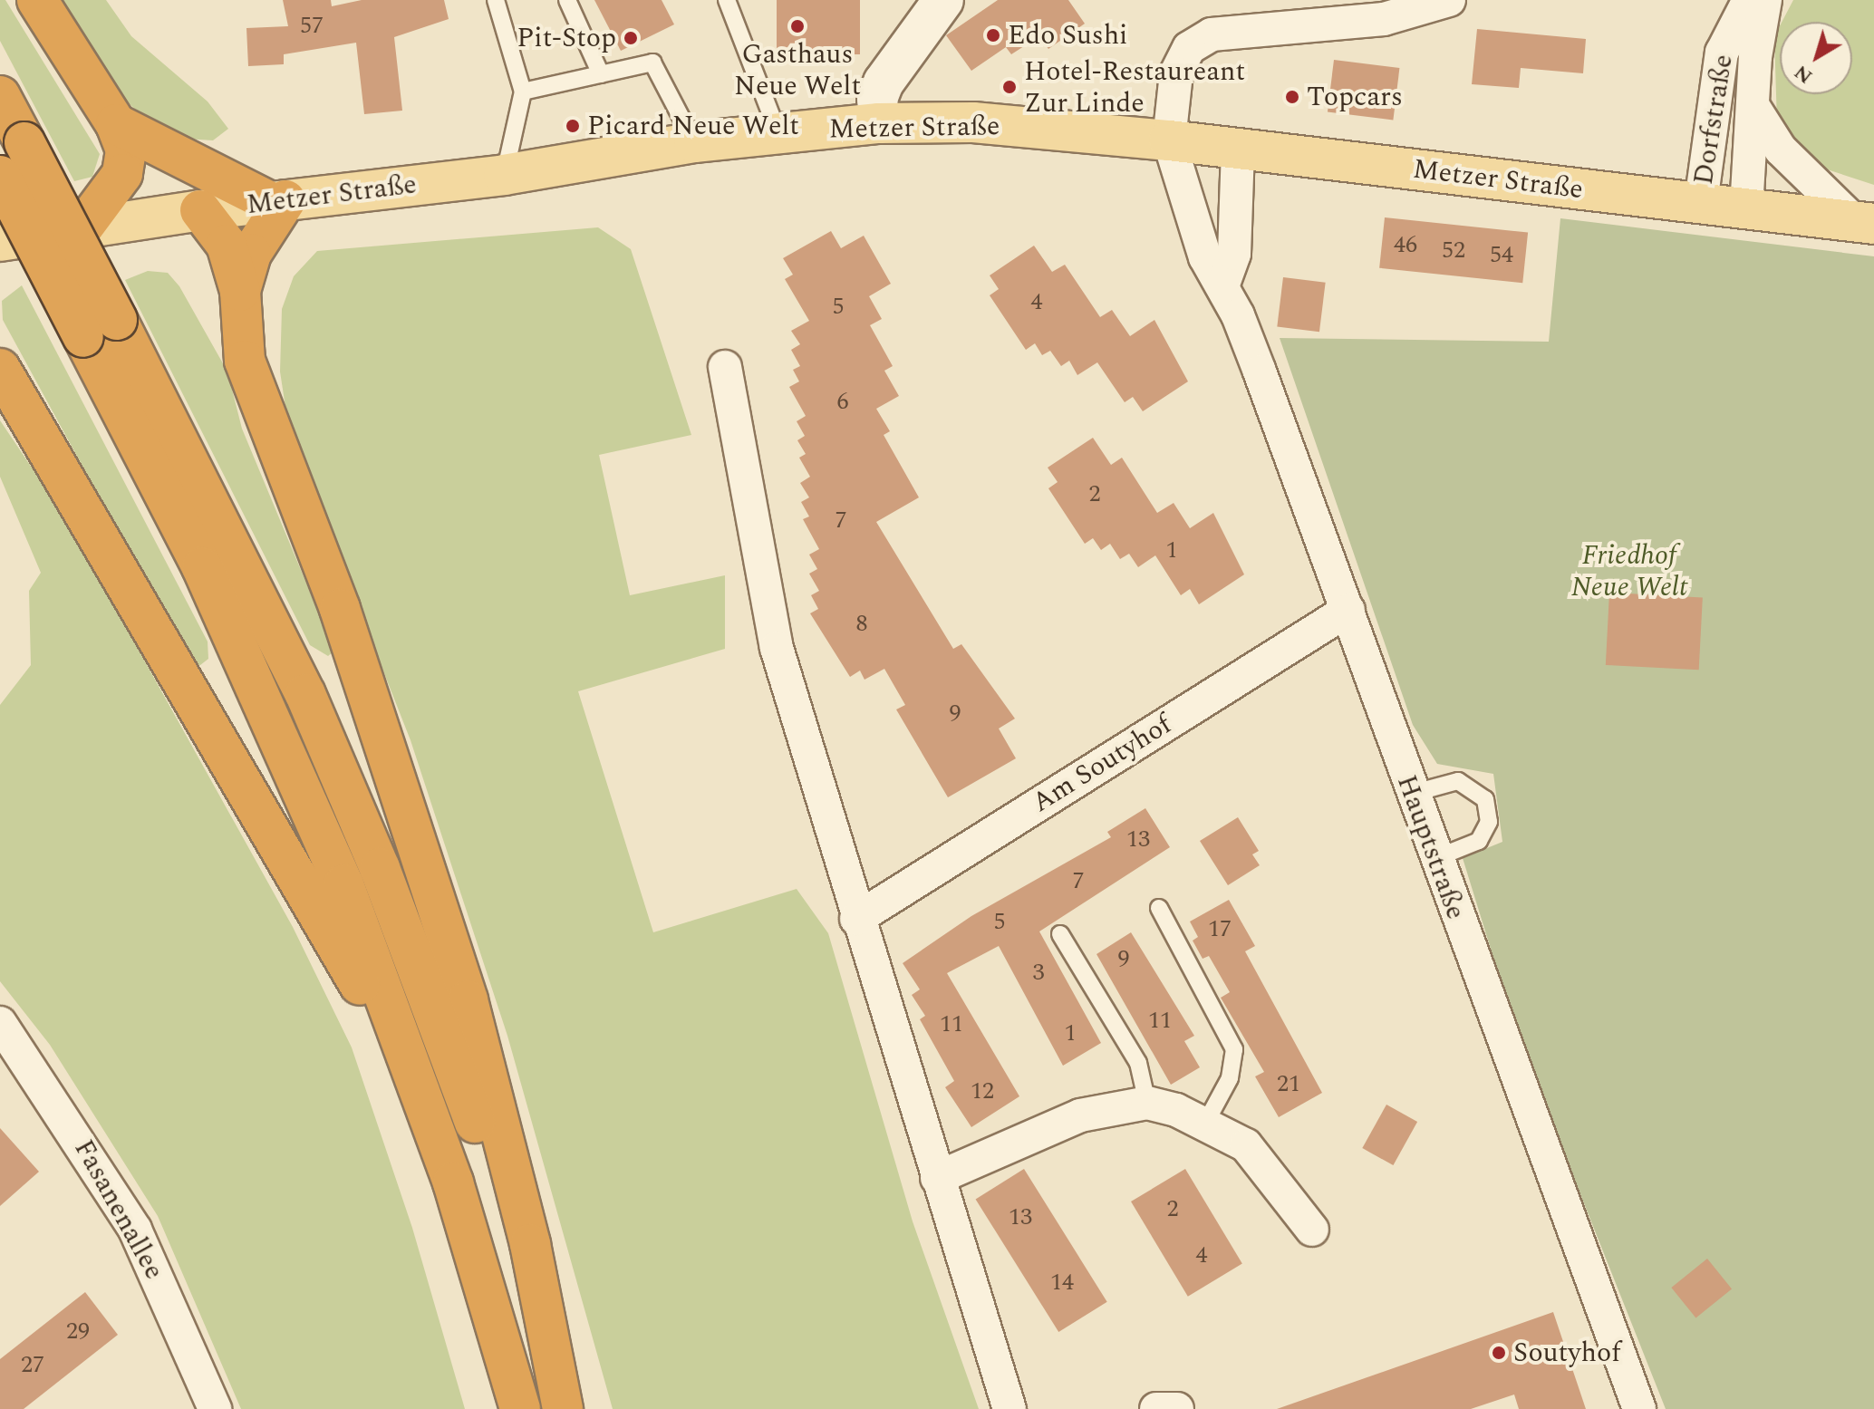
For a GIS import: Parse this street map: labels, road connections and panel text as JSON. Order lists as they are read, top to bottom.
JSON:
{
  "streets": {
    "main road": ["Metzer Straße"],
    "street": [
      "Dorfstraße",
      "Am Soutyhof",
      "Hauptstraße",
      "Fasanenallee"
    ]
  },
  "crossings": [
    ["Dorfstraße", "Metzer Straße"],
    ["Metzer Straße", "Hauptstraße"],
    ["Am Soutyhof", "Hauptstraße"]
  ],
  "parks": ["Friedhof Neue Welt"],
  "places": [
    "Gasthaus Neue Welt",
    "Edo Sushi",
    "Pit-Stop",
    "Hotel-Restaureant Zur Linde",
    "Topcars",
    "Picard Neue Welt",
    "Soutyhof"
  ],
  "house_numbers": [
    "57",
    "46",
    "52",
    "54",
    "4",
    "5",
    "6",
    "2",
    "7",
    "1",
    "8",
    "9",
    "13",
    "7",
    "5",
    "17",
    "9",
    "3",
    "11",
    "11",
    "1",
    "21",
    "12",
    "2",
    "13",
    "4",
    "14",
    "29",
    "27"
  ],
  "north": "bottom left"
}
